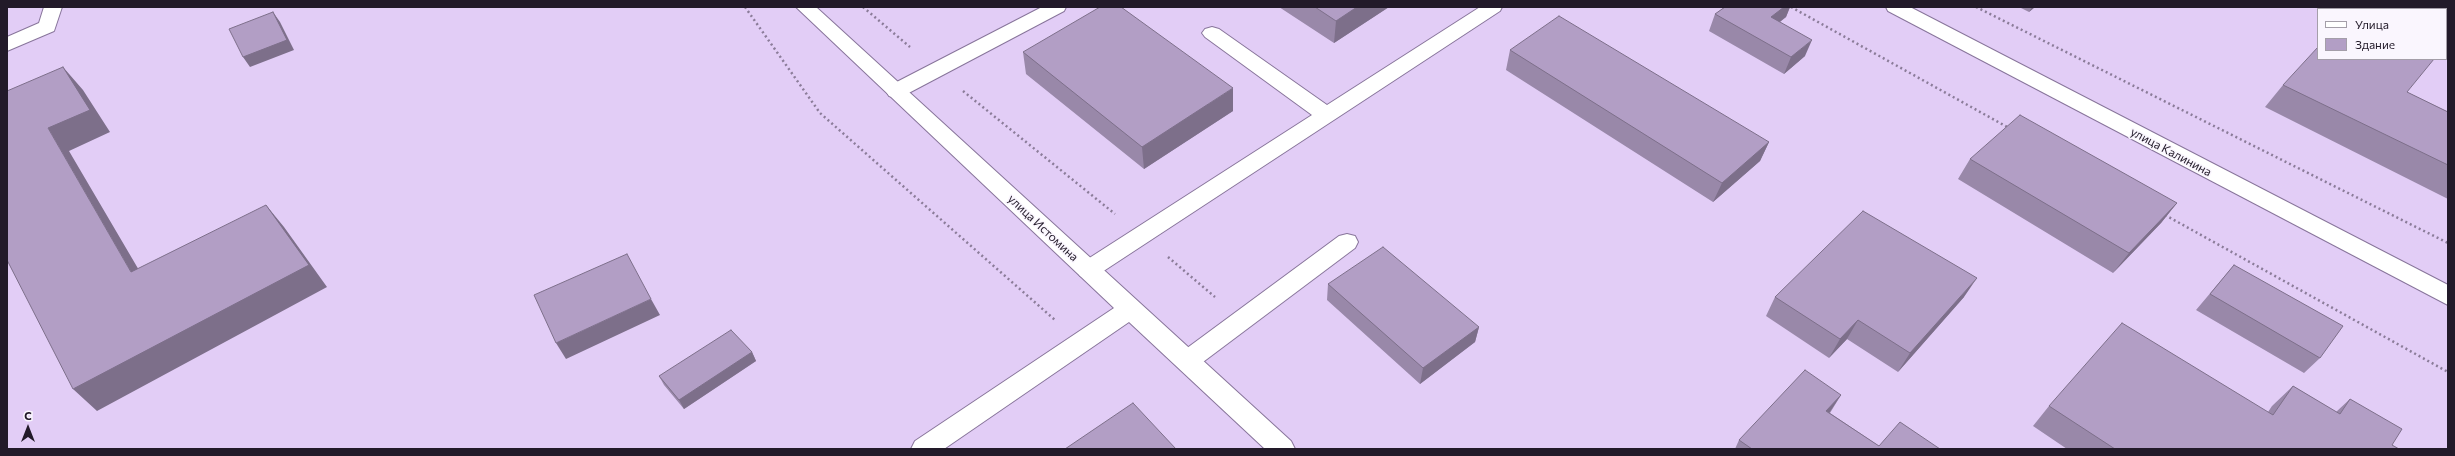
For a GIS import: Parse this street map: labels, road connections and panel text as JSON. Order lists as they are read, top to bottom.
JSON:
{
  "streets": {
    "street": ["улица Калинина", "улица Истомина"]
  },
  "legend": ["Улица", "Здание"],
  "north": "top"
}
